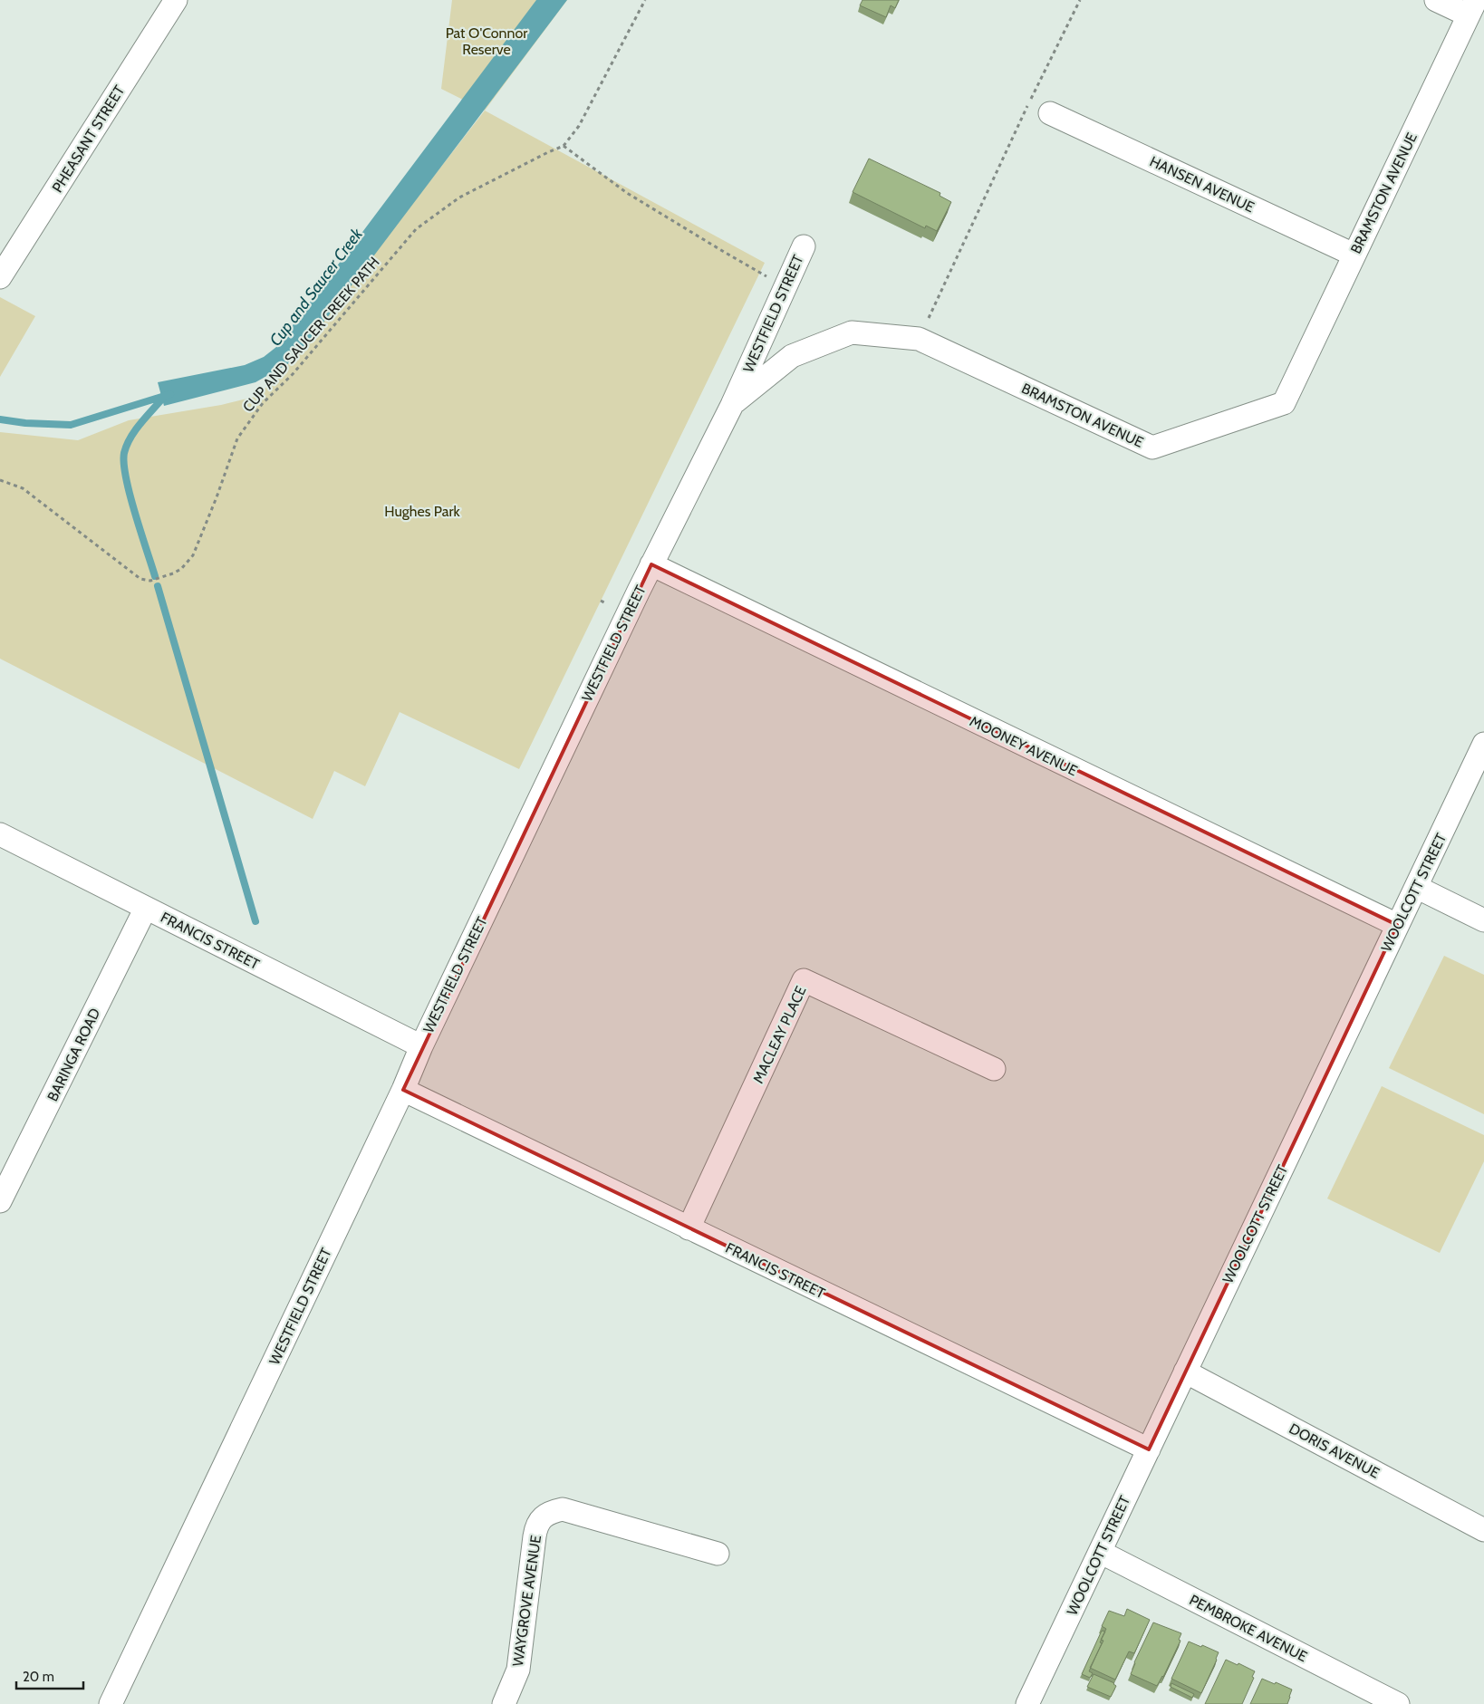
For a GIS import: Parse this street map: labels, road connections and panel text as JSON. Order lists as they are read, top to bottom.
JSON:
{
  "streets": {
    "street": [
      "PHEASANT STREET",
      "HANSEN AVENUE",
      "BRAMSTON AVENUE",
      "WESTFIELD STREET",
      "MOONEY AVENUE",
      "WOOLCOTT STREET",
      "FRANCIS STREET",
      "MACLEAY PLACE",
      "BARINGA ROAD",
      "DORIS AVENUE",
      "WAYGROVE AVENUE",
      "PEMBROKE AVENUE"
    ],
    "path": ["CUP AND SAUCER CREEK PATH"]
  },
  "crossings": [
    ["HANSEN AVENUE", "BRAMSTON AVENUE"],
    ["BRAMSTON AVENUE", "WESTFIELD STREET"],
    ["WESTFIELD STREET", "MOONEY AVENUE"],
    ["WESTFIELD STREET", "FRANCIS STREET"],
    ["MOONEY AVENUE", "WOOLCOTT STREET"],
    ["WOOLCOTT STREET", "FRANCIS STREET"],
    ["WOOLCOTT STREET", "DORIS AVENUE"],
    ["WOOLCOTT STREET", "PEMBROKE AVENUE"],
    ["FRANCIS STREET", "MACLEAY PLACE"],
    ["FRANCIS STREET", "BARINGA ROAD"]
  ],
  "water": ["Cup and Saucer Creek"],
  "parks": ["Pat O'Connor Reserve", "Hughes Park"],
  "scale_bar": "20 m"
}
